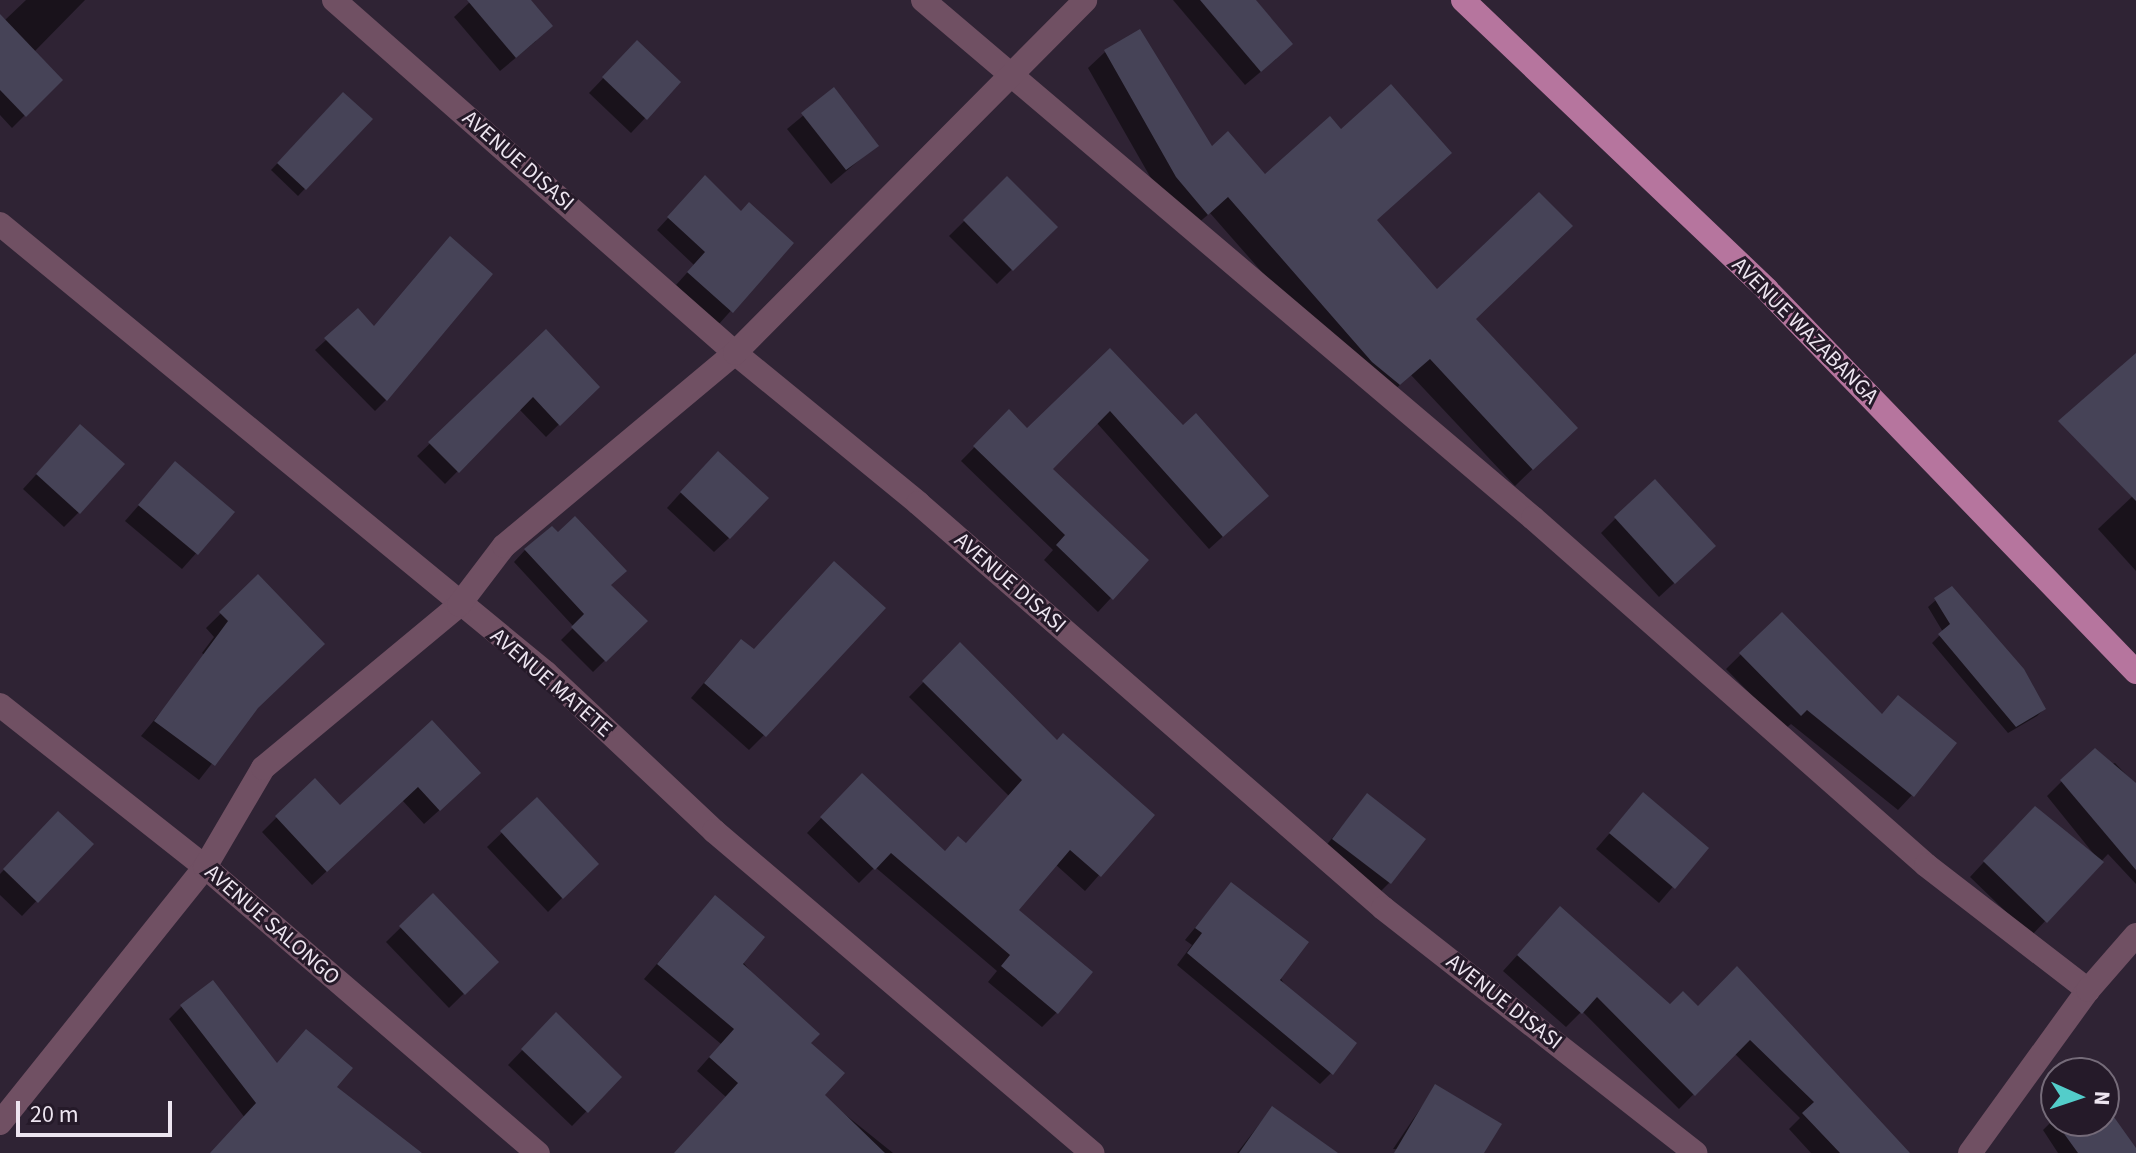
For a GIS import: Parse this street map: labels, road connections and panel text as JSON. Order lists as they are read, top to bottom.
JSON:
{
  "streets": {
    "main road": ["AVENUE WAZABANGA"],
    "street": ["AVENUE DISASI", "AVENUE MATETE", "AVENUE SALONGO"]
  },
  "scale_bar": "20 m",
  "north": "right"
}
